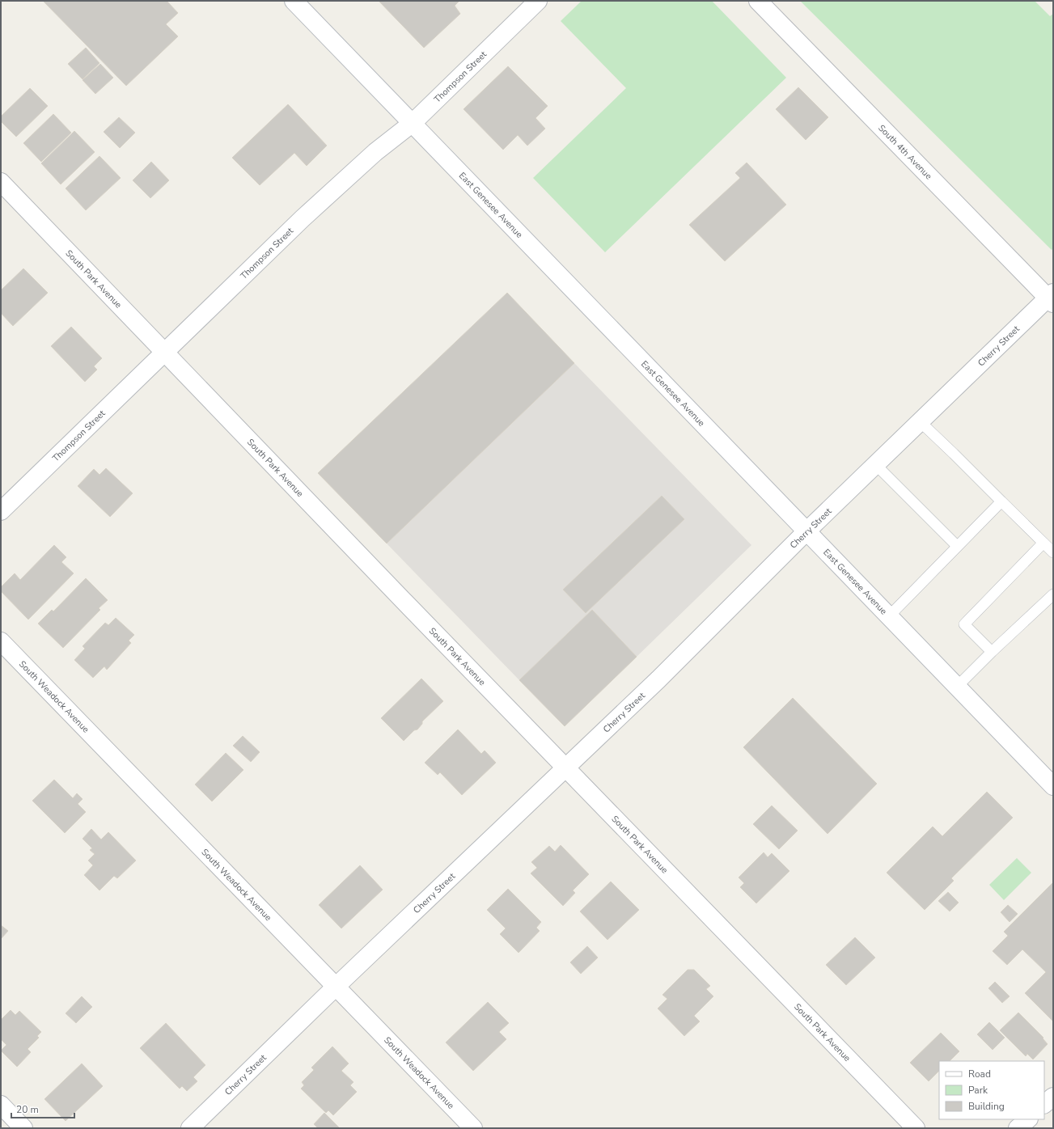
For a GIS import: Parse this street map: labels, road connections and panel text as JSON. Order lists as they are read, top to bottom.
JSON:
{
  "streets": {
    "street": [
      "Thompson Street",
      "South 4th Avenue",
      "East Genesee Avenue",
      "South Park Avenue",
      "Cherry Street",
      "South Weadock Avenue"
    ]
  },
  "crossings": [
    ["Thompson Street", "East Genesee Avenue"],
    ["Thompson Street", "South Park Avenue"],
    ["South 4th Avenue", "Cherry Street"],
    ["East Genesee Avenue", "Cherry Street"],
    ["South Park Avenue", "Cherry Street"],
    ["Cherry Street", "South Weadock Avenue"]
  ],
  "legend": ["Road", "Park", "Building"],
  "scale_bar": "20 m"
}
